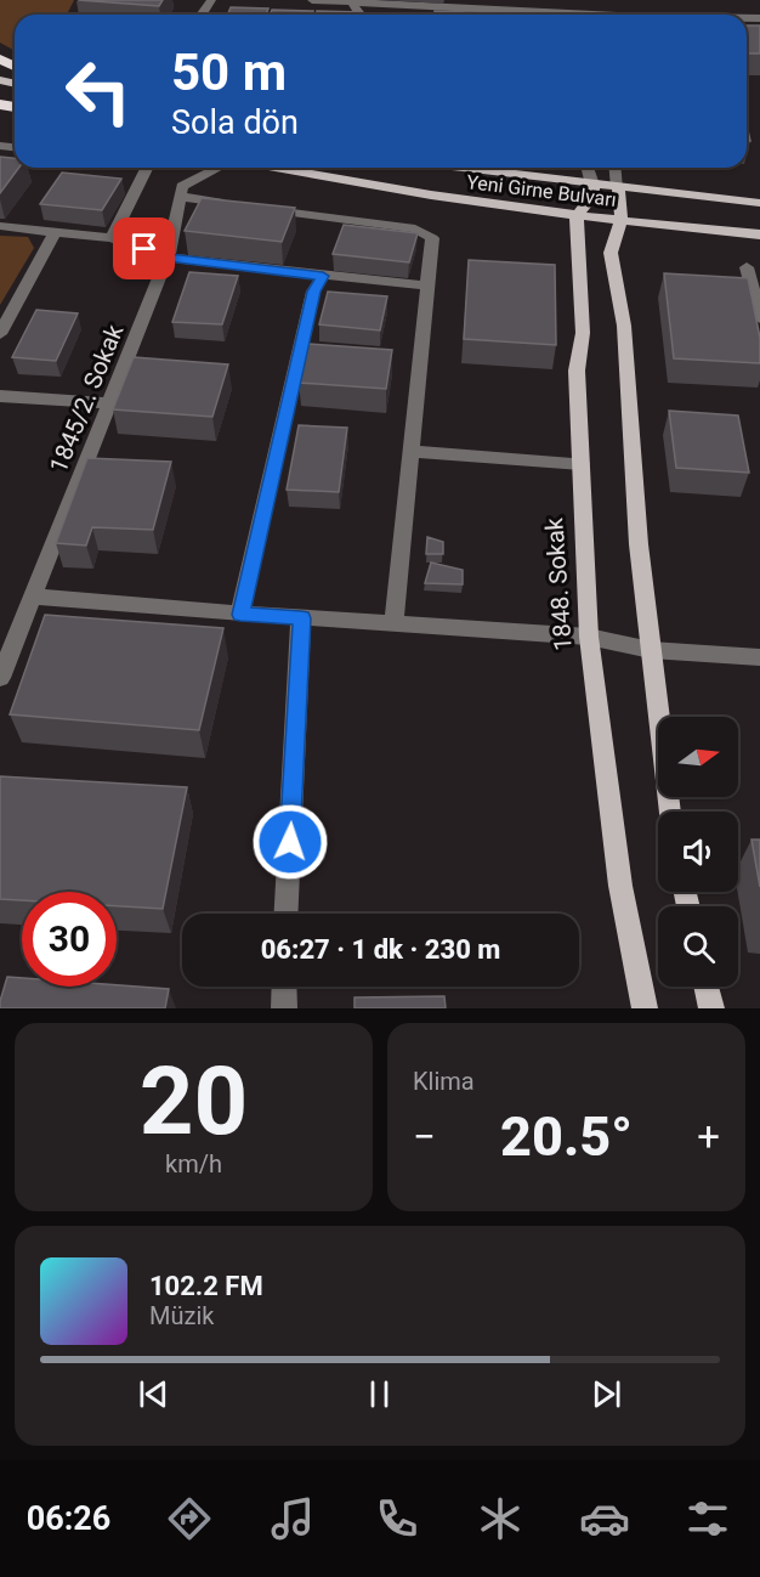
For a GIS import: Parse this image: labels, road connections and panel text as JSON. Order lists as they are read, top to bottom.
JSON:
{
  "streets": {
    "main road": ["Yeni Girne Bulvarı", "1848. Sokak"],
    "street": ["1845/2. Sokak"]
  },
  "crossings": [
    ["Yeni Girne Bulvarı", "1848. Sokak"]
  ],
  "north": "right",
  "page": {
    "turn": ["50 m", "Sola dön"],
    "limit": "30",
    "trip": "06:27 · 1 dk · 230 m",
    "tile": [
      ["20", "km/h"],
      "Klima"
    ],
    "heat": ["−", "20.5°", "+"],
    "song": ["102.2 FM", "Müzik"],
    "tabs": "06:26"
  }
}
